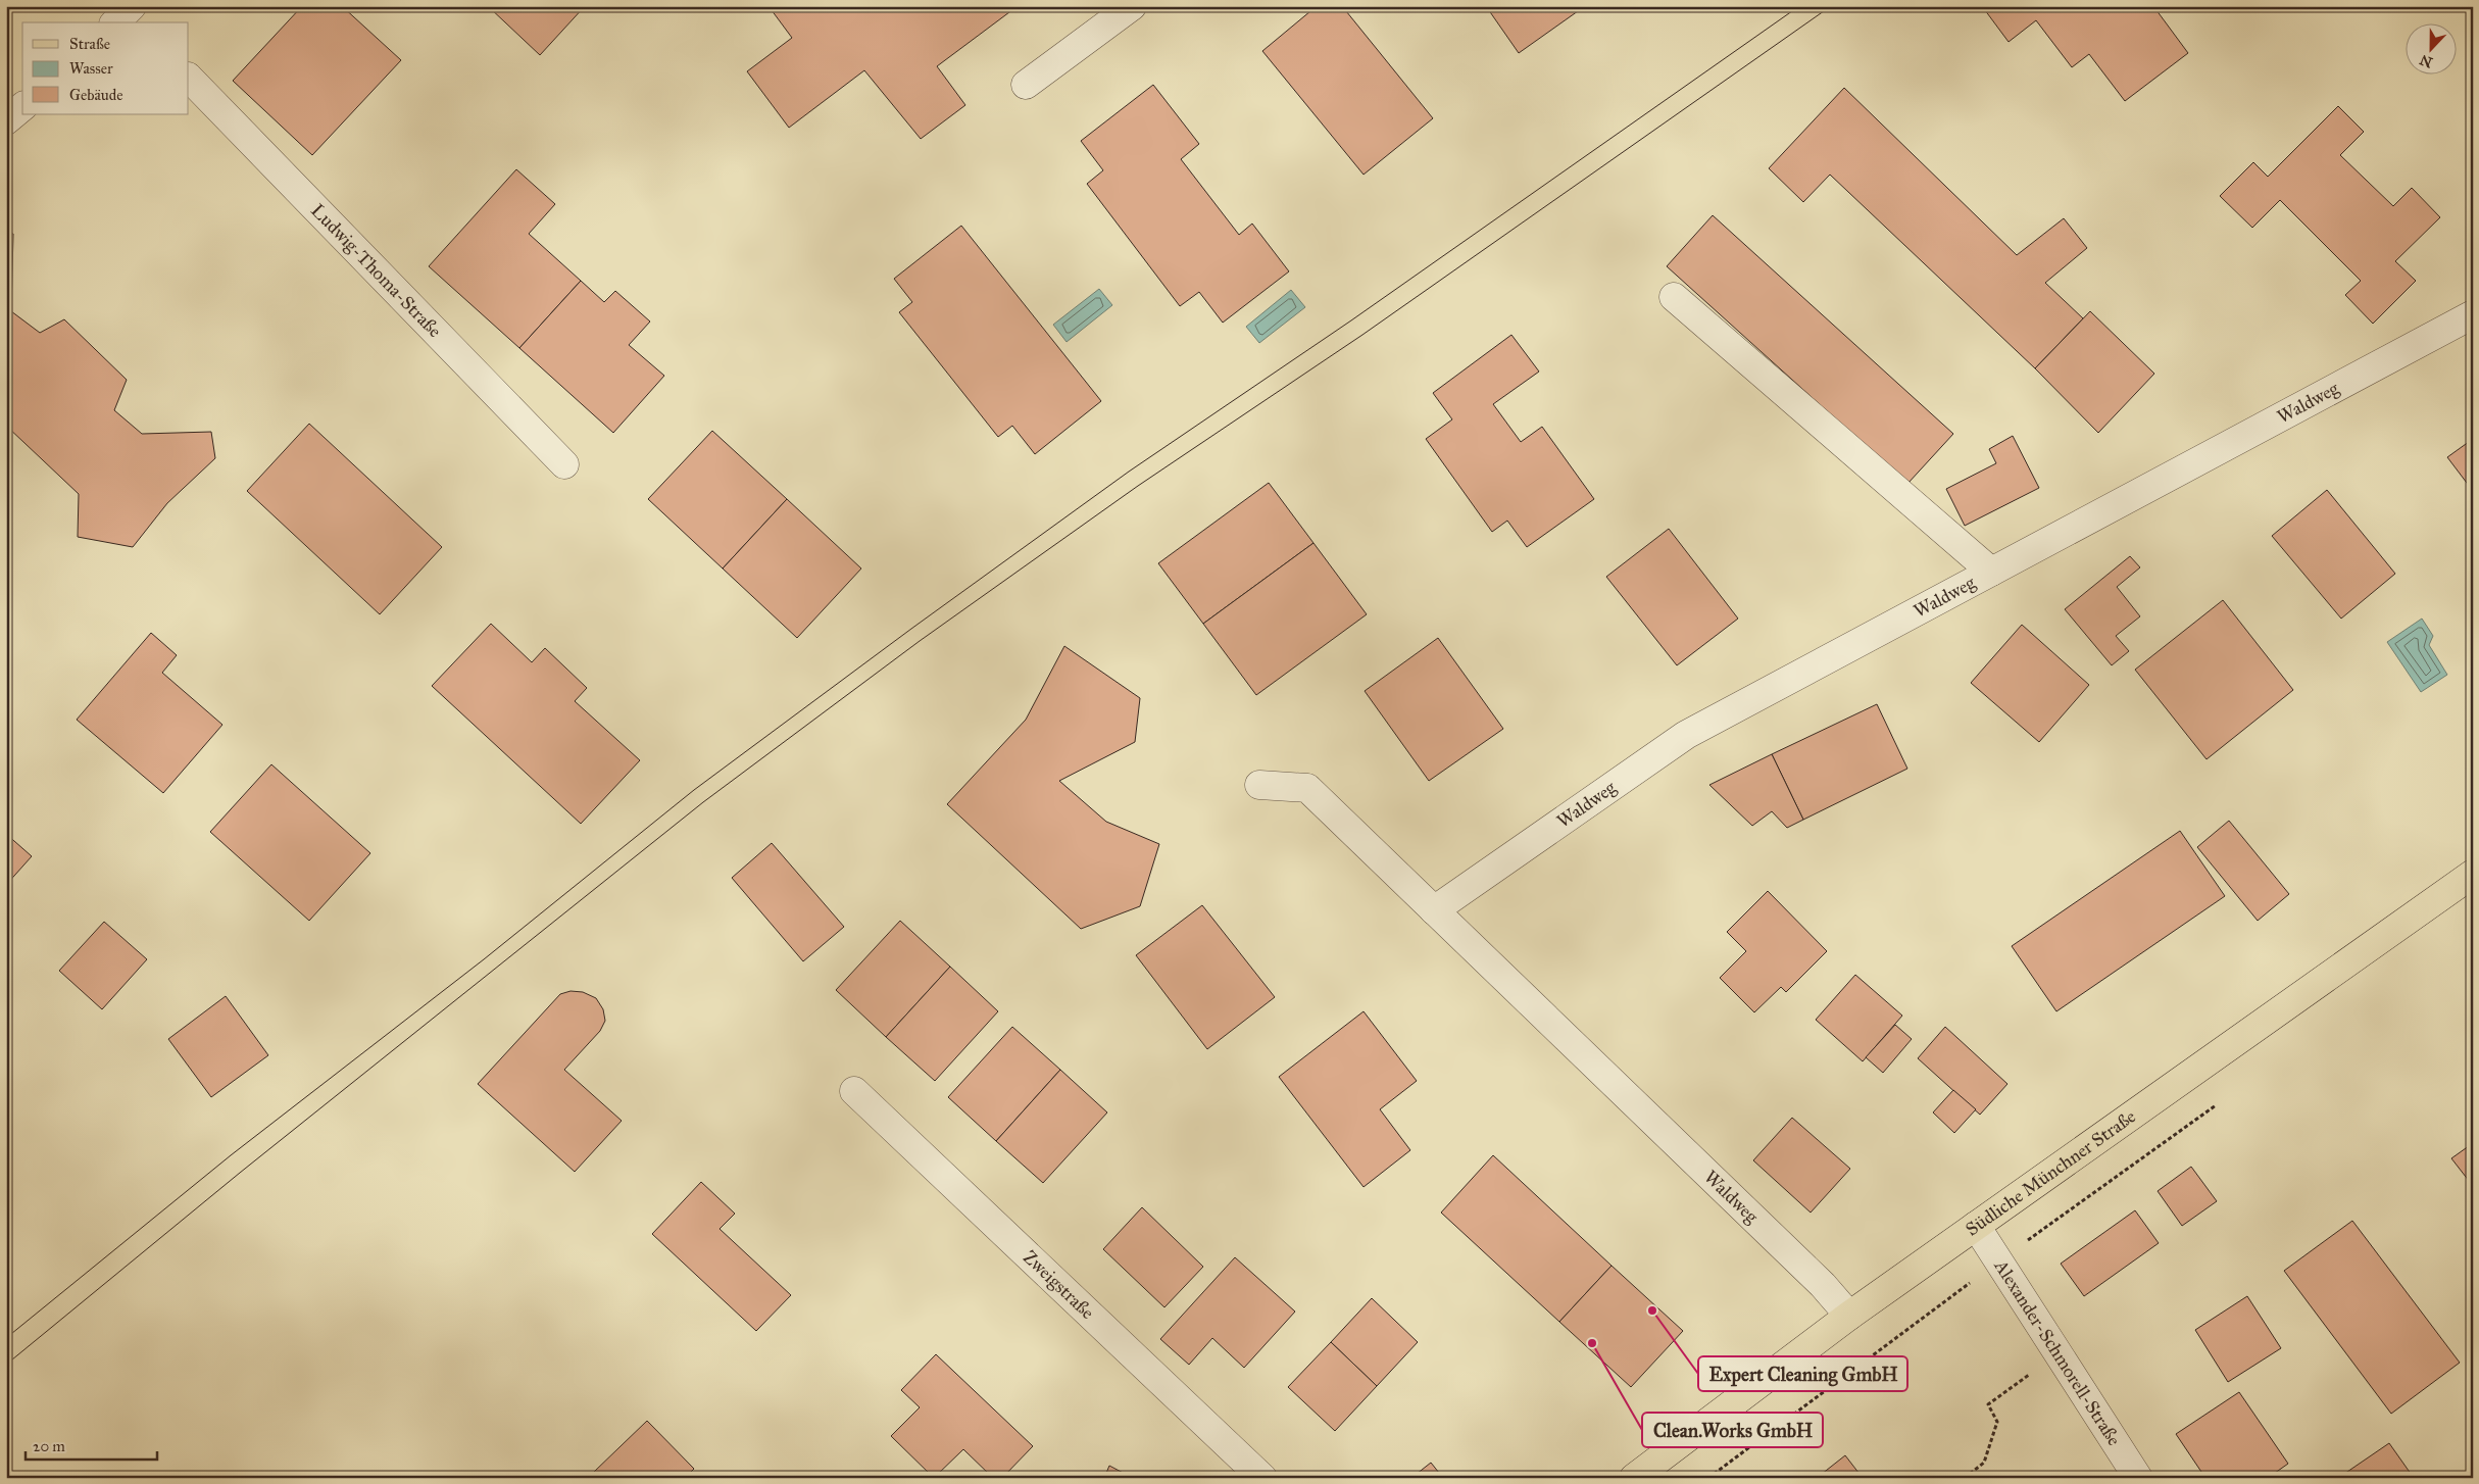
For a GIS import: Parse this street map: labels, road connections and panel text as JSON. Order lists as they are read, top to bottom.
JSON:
{
  "streets": {
    "main road": ["Südliche Münchner Straße"],
    "street": [
      "Ludwig-Thoma-Straße",
      "Waldweg",
      "Zweigstraße",
      "Alexander-Schmorell-Straße"
    ]
  },
  "crossings": [
    ["Waldweg", "Südliche Münchner Straße"],
    ["Südliche Münchner Straße", "Alexander-Schmorell-Straße"]
  ],
  "places": ["Expert Cleaning GmbH", "Clean.Works GmbH"],
  "legend": ["Straße", "Wasser", "Gebäude"],
  "scale_bar": "20 m",
  "north": "bottom"
}
